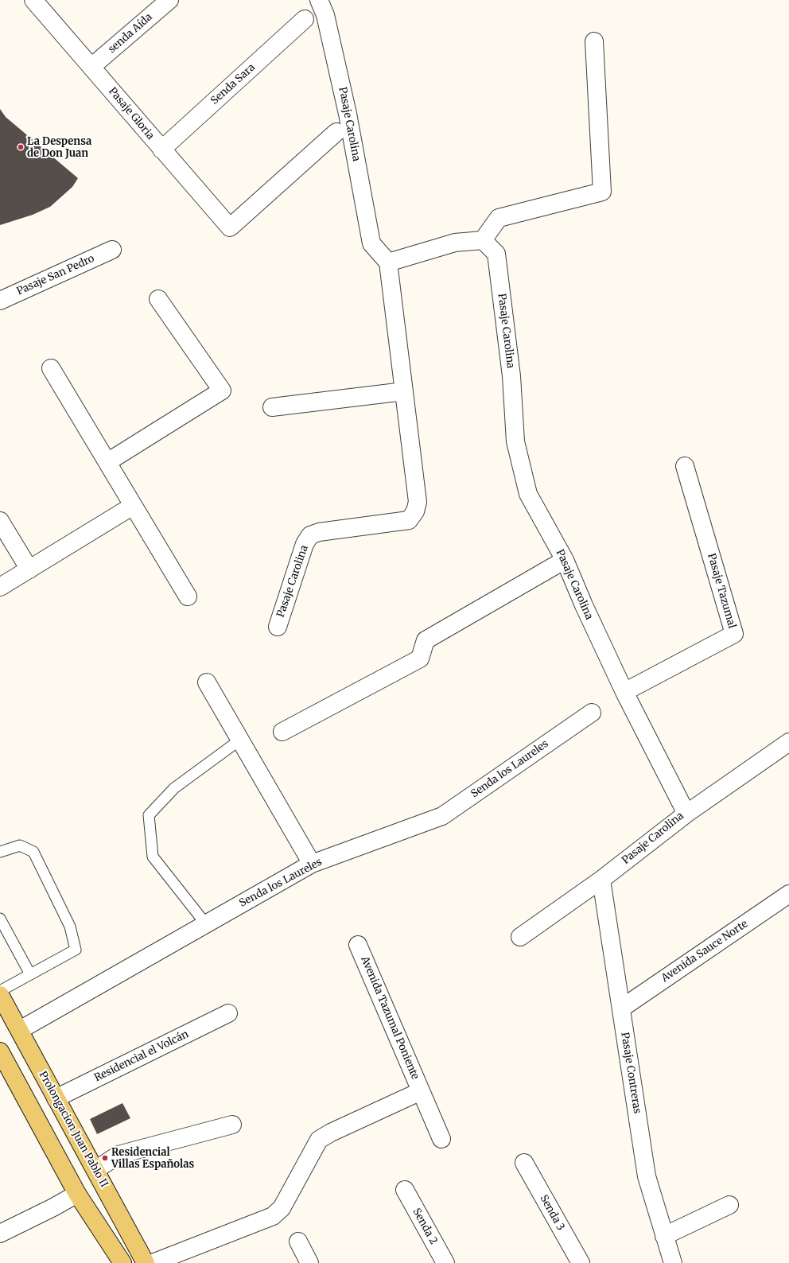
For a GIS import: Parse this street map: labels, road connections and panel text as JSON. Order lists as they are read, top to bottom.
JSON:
{
  "streets": {
    "main road": ["Prolongacion Juan Pablo II"],
    "street": [
      "senda Aída",
      "Senda Sara",
      "Pasaje Gloria",
      "Pasaje Carolina",
      "Pasaje San Pedro",
      "Pasaje Tazumal",
      "Senda los Laureles",
      "Avenida Sauce Norte",
      "Avenida Tazumal Poniente",
      "Residencial el Volcán",
      "Pasaje Contreras",
      "Senda 3",
      "Senda 2"
    ]
  },
  "crossings": [
    ["senda Aída", "Pasaje Gloria"],
    ["Senda Sara", "Pasaje Gloria"],
    ["Pasaje Carolina", "Pasaje Tazumal"],
    ["Pasaje Carolina", "Pasaje Contreras"],
    ["Senda los Laureles", "Prolongacion Juan Pablo II"],
    ["Avenida Sauce Norte", "Pasaje Contreras"],
    ["Residencial el Volcán", "Prolongacion Juan Pablo II"]
  ],
  "places": ["La Despensa de Don Juan", "Residencial Villas Españolas"]
}
